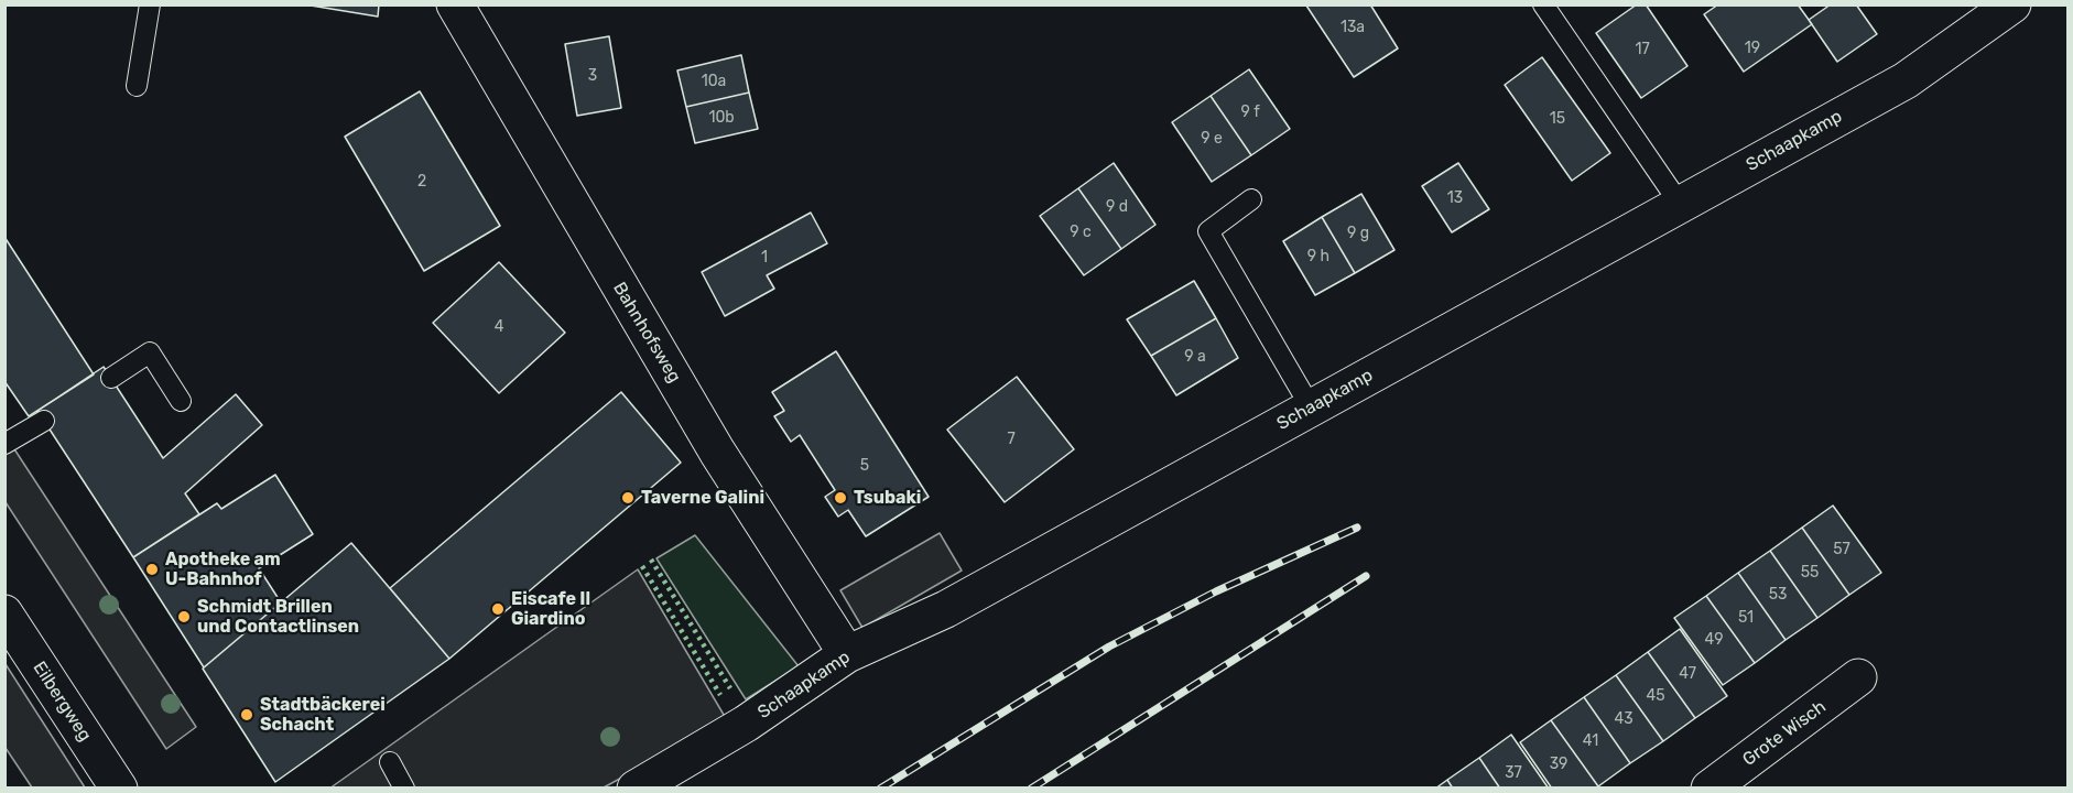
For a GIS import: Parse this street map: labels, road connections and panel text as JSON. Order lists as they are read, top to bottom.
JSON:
{
  "streets": {
    "street": [
      "Schaapkamp",
      "Bahnhofsweg",
      "Eilbergweg",
      "Grote Wisch"
    ]
  },
  "crossings": [
    ["Schaapkamp", "Bahnhofsweg"]
  ],
  "places": [
    "Taverne Galini",
    "Tsubaki",
    "Apotheke am U-Bahnhof",
    "Eiscafe Il Giardino",
    "Schmidt Brillen und Contactlinsen",
    "Stadtbäckerei Schacht"
  ],
  "house_numbers": [
    "13a",
    "19",
    "17",
    "3",
    "10a",
    "9 f",
    "10b",
    "15",
    "9 e",
    "2",
    "13",
    "9 d",
    "9 c",
    "9 g",
    "9 h",
    "1",
    "4",
    "9 a",
    "7",
    "5",
    "57",
    "55",
    "53",
    "51",
    "49",
    "47",
    "45",
    "43",
    "41",
    "39",
    "37"
  ]
}
